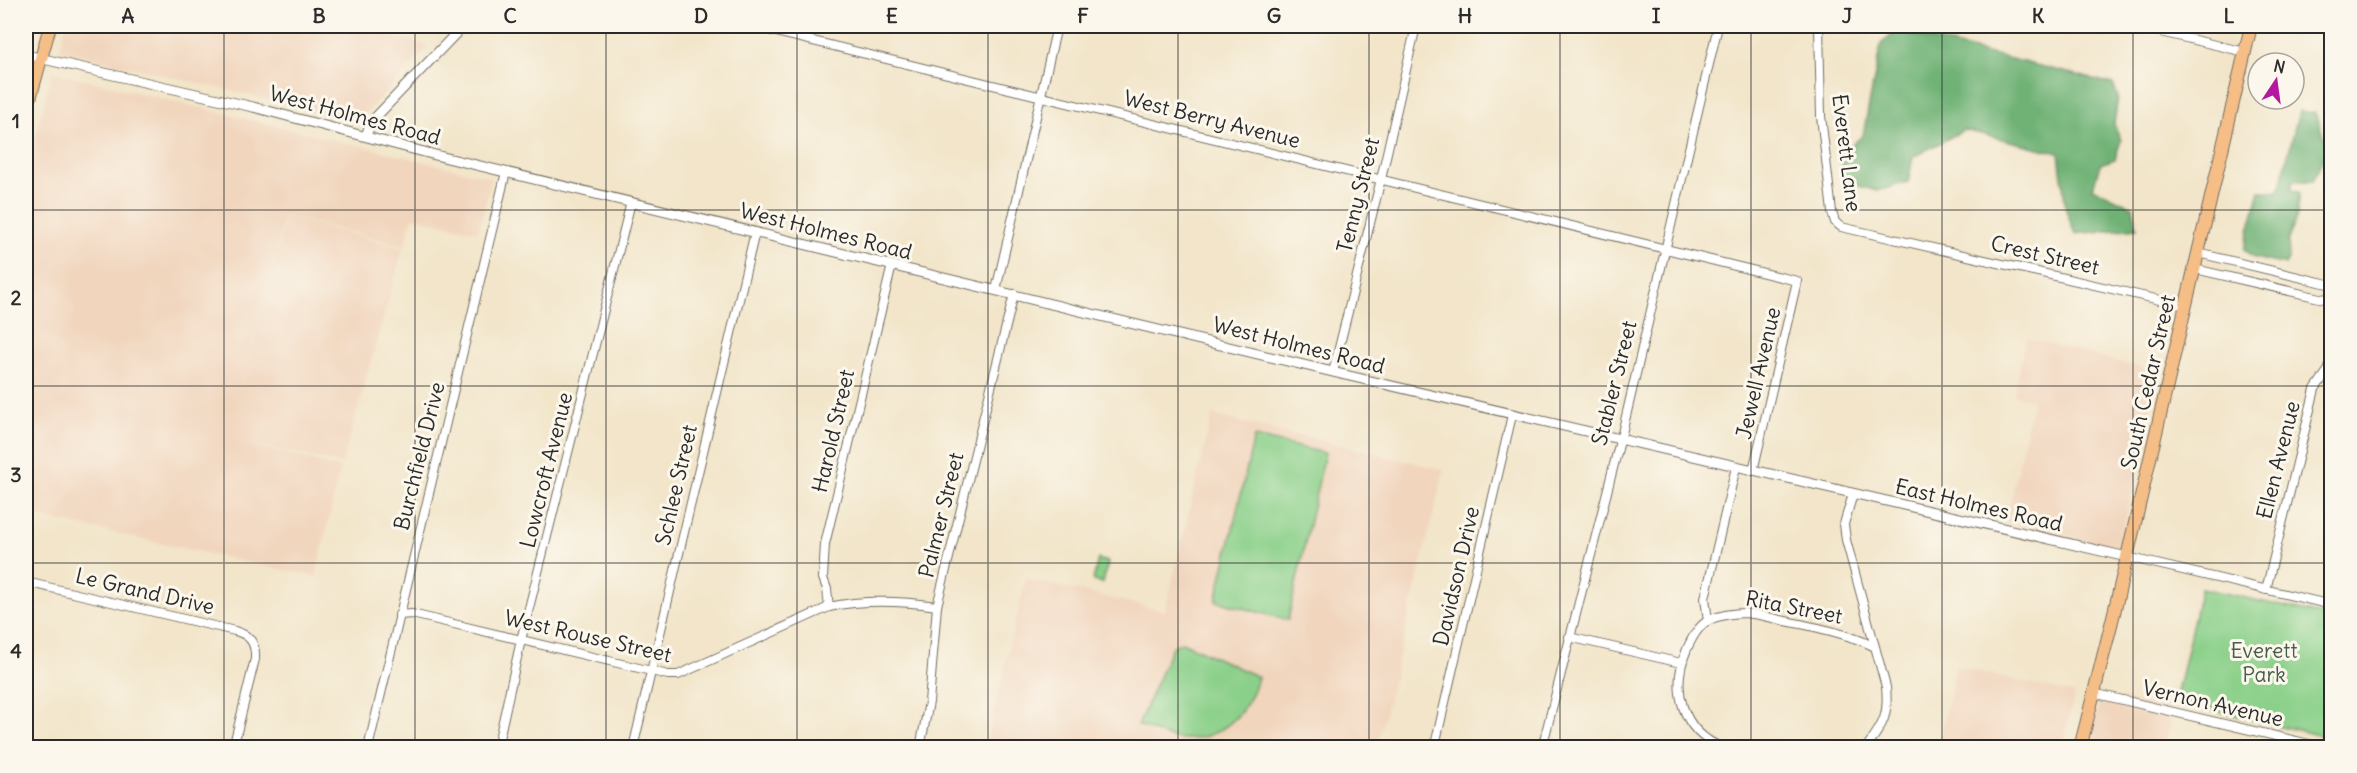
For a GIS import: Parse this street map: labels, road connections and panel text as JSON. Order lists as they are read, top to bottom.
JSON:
{
  "streets": {
    "main road": ["South Cedar Street"],
    "street": [
      "West Holmes Road",
      "West Berry Avenue",
      "Everett Lane",
      "Tenny Street",
      "Crest Street",
      "Jewell Avenue",
      "Stabler Street",
      "Harold Street",
      "Burchfield Drive",
      "Ellen Avenue",
      "Lowcroft Avenue",
      "Schlee Street",
      "East Holmes Road",
      "Palmer Street",
      "Davidson Drive",
      "Le Grand Drive",
      "Rita Street",
      "West Rouse Street",
      "Vernon Avenue"
    ]
  },
  "crossings": [
    ["West Holmes Road", "Tenny Street"],
    ["West Holmes Road", "Stabler Street"],
    ["West Holmes Road", "Harold Street"],
    ["West Holmes Road", "Burchfield Drive"],
    ["West Holmes Road", "Lowcroft Avenue"],
    ["West Holmes Road", "Schlee Street"],
    ["West Holmes Road", "East Holmes Road"],
    ["West Holmes Road", "Palmer Street"],
    ["West Holmes Road", "Davidson Drive"],
    ["West Berry Avenue", "Tenny Street"],
    ["West Berry Avenue", "Jewell Avenue"],
    ["West Berry Avenue", "Stabler Street"],
    ["Everett Lane", "Crest Street"],
    ["Crest Street", "South Cedar Street"],
    ["Jewell Avenue", "East Holmes Road"],
    ["Jewell Avenue", "Rita Street"],
    ["South Cedar Street", "East Holmes Road"],
    ["South Cedar Street", "Vernon Avenue"],
    ["Stabler Street", "East Holmes Road"],
    ["Harold Street", "West Rouse Street"],
    ["Burchfield Drive", "West Rouse Street"],
    ["Ellen Avenue", "East Holmes Road"],
    ["Lowcroft Avenue", "West Rouse Street"],
    ["Schlee Street", "West Rouse Street"],
    ["Palmer Street", "West Rouse Street"]
  ],
  "parks": ["Everett Park"],
  "north": "top",
  "grid": {
    "columns": [
      "A",
      "B",
      "C",
      "D",
      "E",
      "F",
      "G",
      "H",
      "I",
      "J",
      "K",
      "L"
    ],
    "rows": [
      "1",
      "2",
      "3",
      "4"
    ]
  }
}
